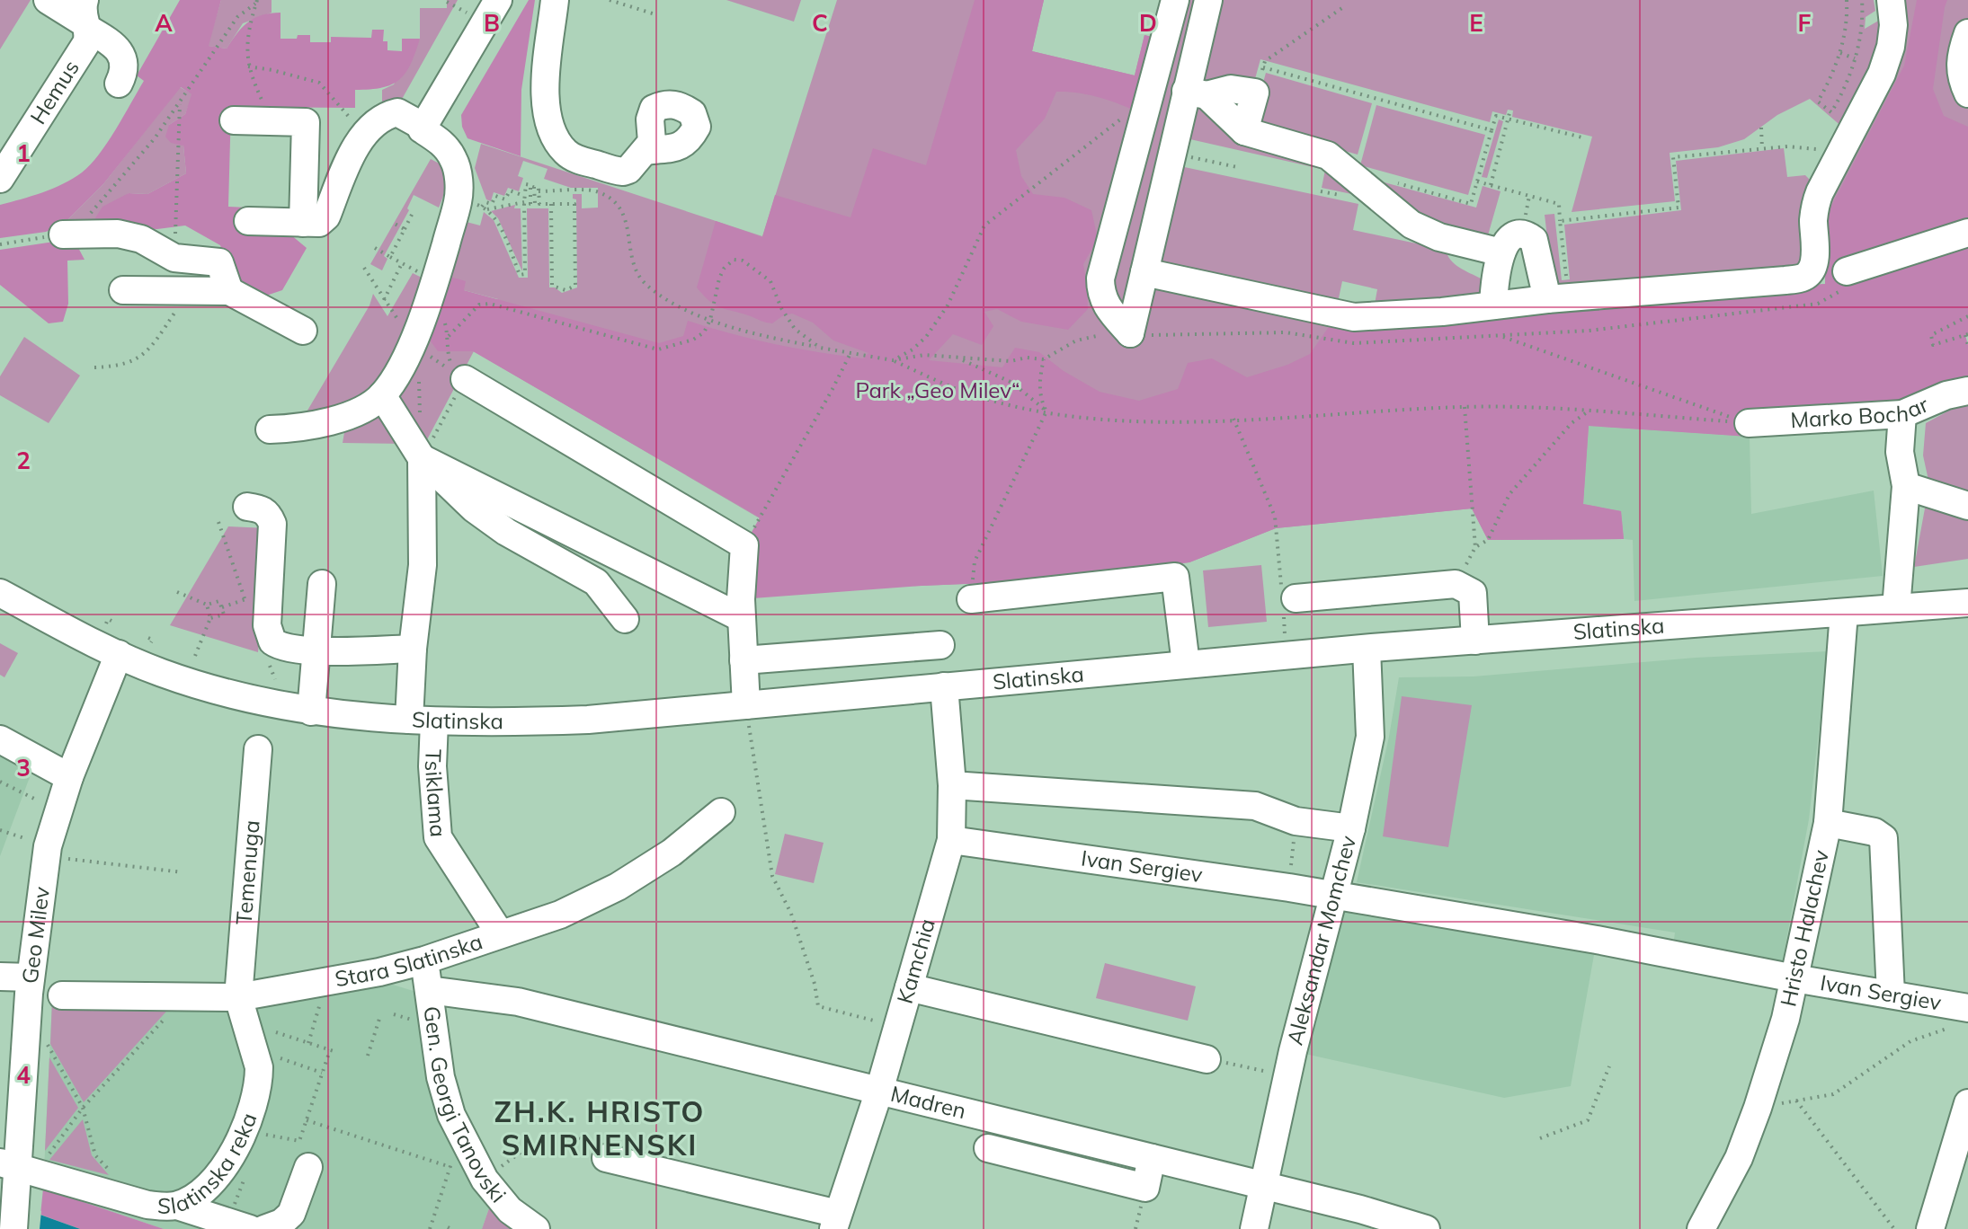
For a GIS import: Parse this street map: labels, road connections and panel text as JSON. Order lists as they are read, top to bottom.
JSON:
{
  "streets": {
    "street": [
      "Hemus",
      "Marko Bochar",
      "Slatinska",
      "Tsiklama",
      "Ivan Sergiev",
      "Temenuga",
      "Hristo Halachev",
      "Geo Milev",
      "Aleksandar Momchev",
      "Stara Slatinska",
      "Kamchia",
      "Gen. Georgi Tanovski",
      "Madren",
      "Slatinska reka"
    ]
  },
  "crossings": [
    ["Slatinska", "Tsiklama"],
    ["Slatinska", "Hristo Halachev"],
    ["Slatinska", "Geo Milev"],
    ["Slatinska", "Aleksandar Momchev"],
    ["Slatinska", "Kamchia"],
    ["Tsiklama", "Stara Slatinska"],
    ["Ivan Sergiev", "Hristo Halachev"],
    ["Ivan Sergiev", "Aleksandar Momchev"],
    ["Ivan Sergiev", "Kamchia"],
    ["Temenuga", "Stara Slatinska"],
    ["Temenuga", "Slatinska reka"],
    ["Geo Milev", "Slatinska reka"],
    ["Aleksandar Momchev", "Madren"],
    ["Stara Slatinska", "Gen. Georgi Tanovski"],
    ["Stara Slatinska", "Slatinska reka"],
    ["Kamchia", "Madren"],
    ["Gen. Georgi Tanovski", "Madren"]
  ],
  "districts": ["ZH.K. HRISTO SMIRNENSKI"],
  "parks": ["Park „Geo Milev“"],
  "grid": {
    "columns": [
      "A",
      "B",
      "C",
      "D",
      "E",
      "F"
    ],
    "rows": [
      "1",
      "2",
      "3",
      "4"
    ]
  }
}
